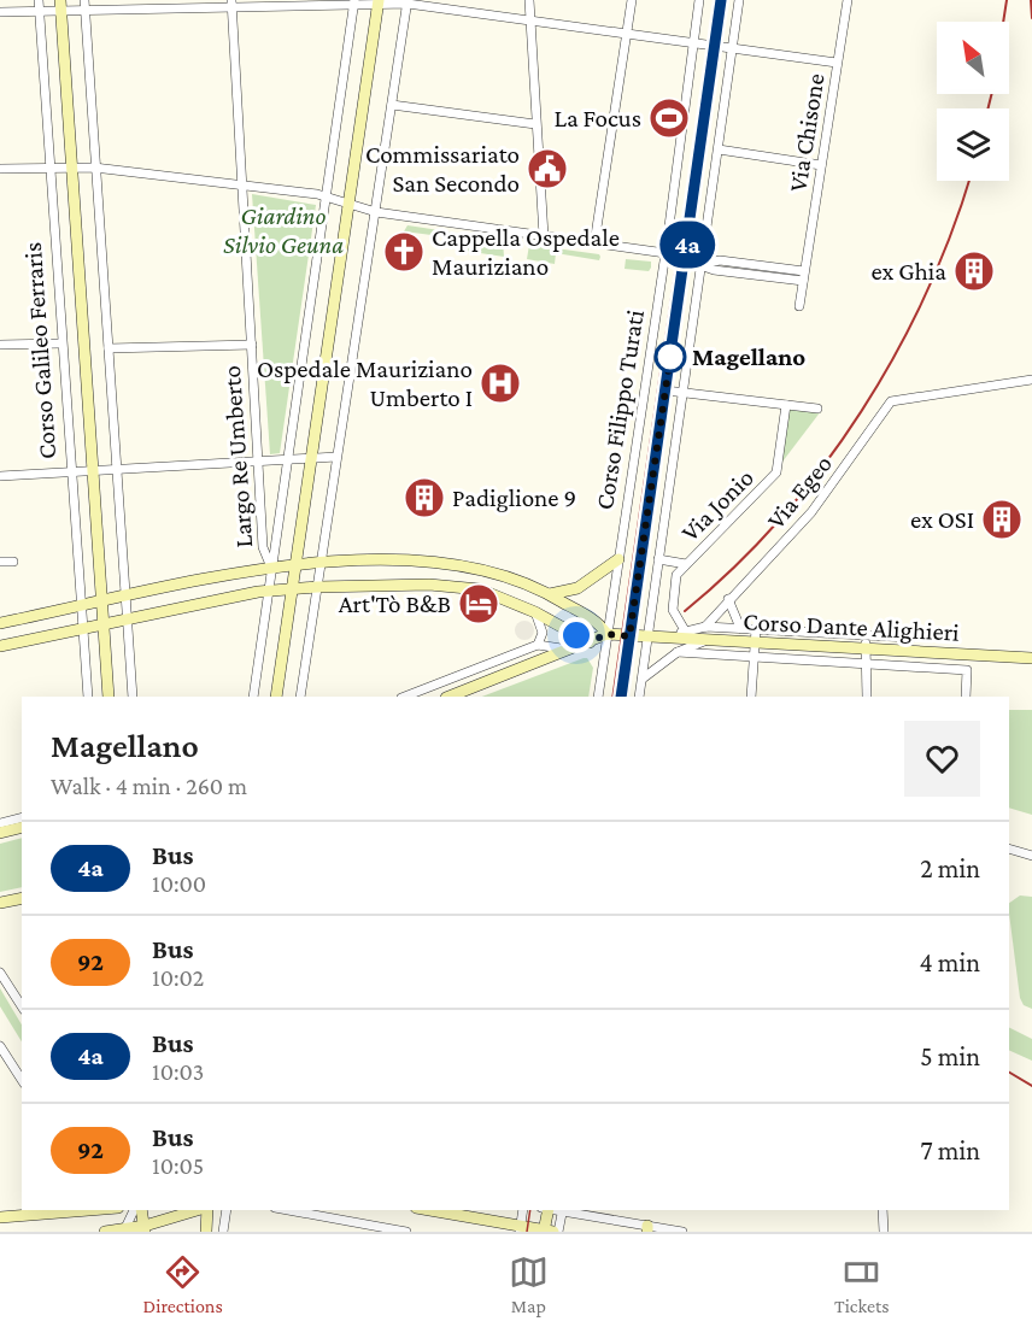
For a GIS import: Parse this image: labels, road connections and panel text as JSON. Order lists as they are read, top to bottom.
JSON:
{
  "streets": {
    "main road": ["Corso Galileo Ferraris", "Corso Filippo Turati", "Corso Dante Alighieri"],
    "street": [
      "Via Chisone",
      "Largo Re Umberto",
      "Via Egeo",
      "Via Jonio"
    ]
  },
  "crossings": [
    ["Corso Filippo Turati", "Corso Dante Alighieri"],
    ["Via Egeo", "Corso Dante Alighieri"]
  ],
  "parks": ["Giardino Silvio Geuna"],
  "places": {
    "sports": ["La Focus"],
    "public building": ["Commissariato San Secondo"],
    "church": ["Cappella Ospedale Mauriziano"],
    "building": ["ex Ghia", "Padiglione 9", "ex OSI"],
    "other": ["Magellano"],
    "hospital": ["Ospedale Mauriziano Umberto I"],
    "hotel": ["Art'Tò B&B"]
  },
  "lines": ["bus line 4a"],
  "north": "top left",
  "page": {
    "on_map": "4a",
    "heading": ["Magellano", "Walk · 4 min · 260 m"],
    "list": [
      {
        "mark": "4a",
        "name": "Bus",
        "note": "10:00",
        "value": "2 min"
      },
      {
        "mark": "92",
        "name": "Bus",
        "note": "10:02",
        "value": "4 min"
      },
      {
        "mark": "4a",
        "name": "Bus",
        "note": "10:03",
        "value": "5 min"
      },
      {
        "mark": "92",
        "name": "Bus",
        "note": "10:05",
        "value": "7 min"
      }
    ],
    "tabs": ["Directions", "Map", "Tickets"]
  }
}
